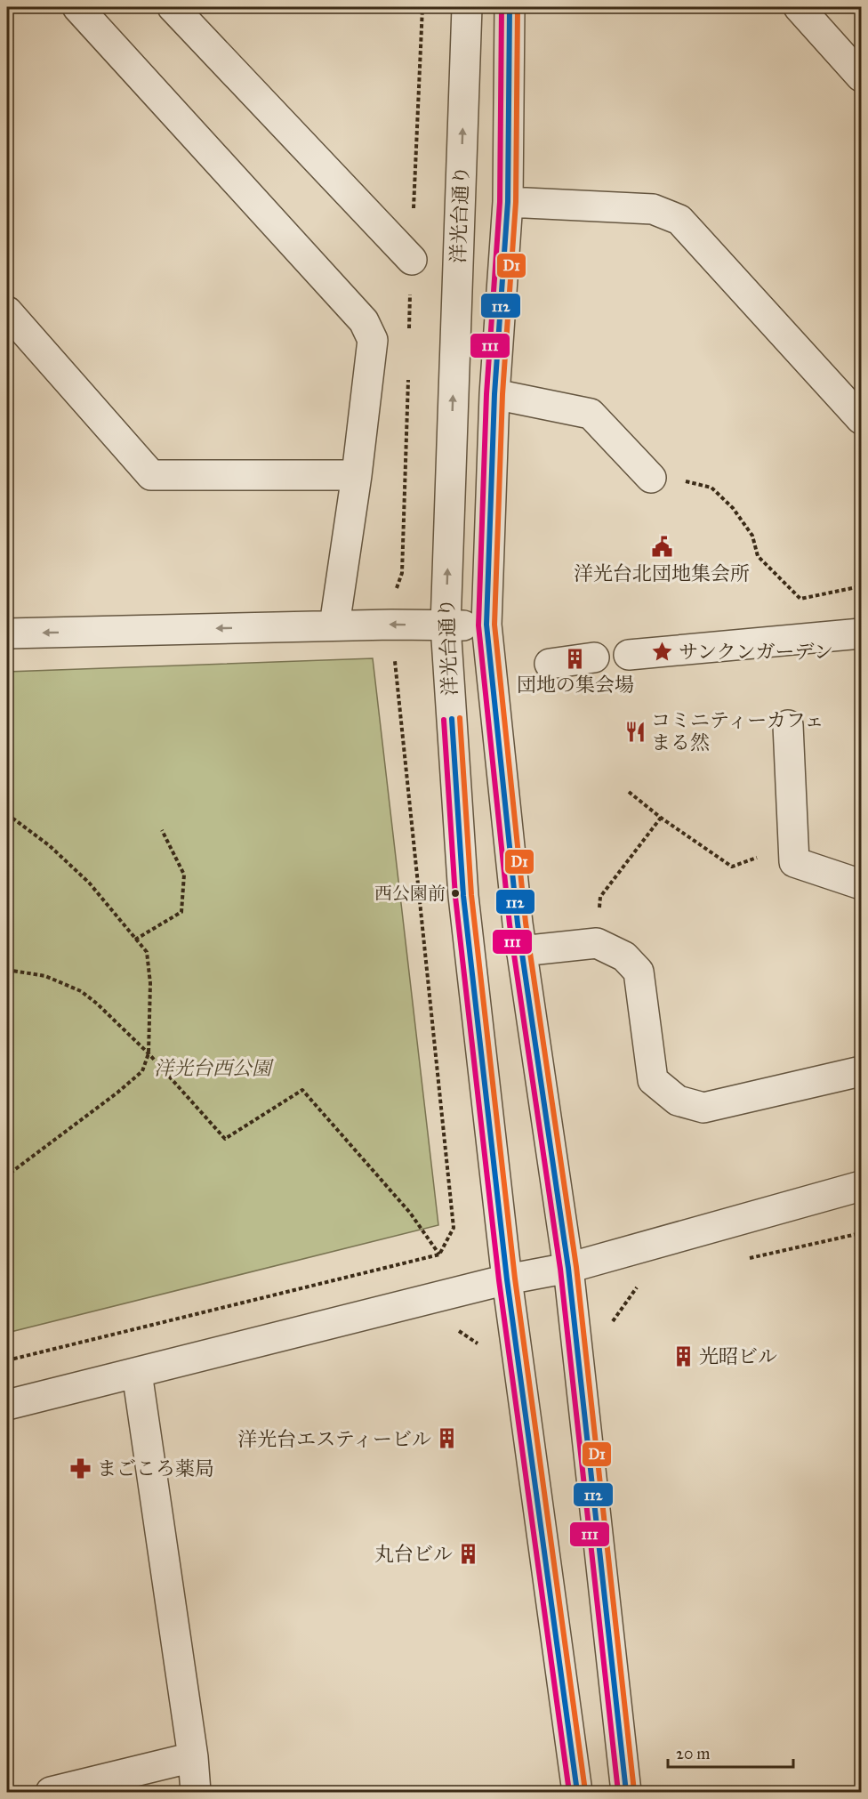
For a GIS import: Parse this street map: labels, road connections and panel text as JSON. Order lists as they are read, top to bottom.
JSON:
{
  "streets": {
    "street": ["洋光台通り"]
  },
  "parks": ["洋光台西公園"],
  "places": {
    "public building": ["洋光台北団地集会所"],
    "place": ["サンクンガーデン"],
    "building": [
      "団地の集会場",
      "光昭ビル",
      "洋光台エスティービル",
      "丸台ビル"
    ],
    "restaurant": ["コミニティーカフェ まる然"],
    "other": ["西公園前"],
    "pharmacy": ["まごころ薬局"]
  },
  "lines": ["transit line 112", "transit line 111", "transit line D1"],
  "scale_bar": "20 m"
}
